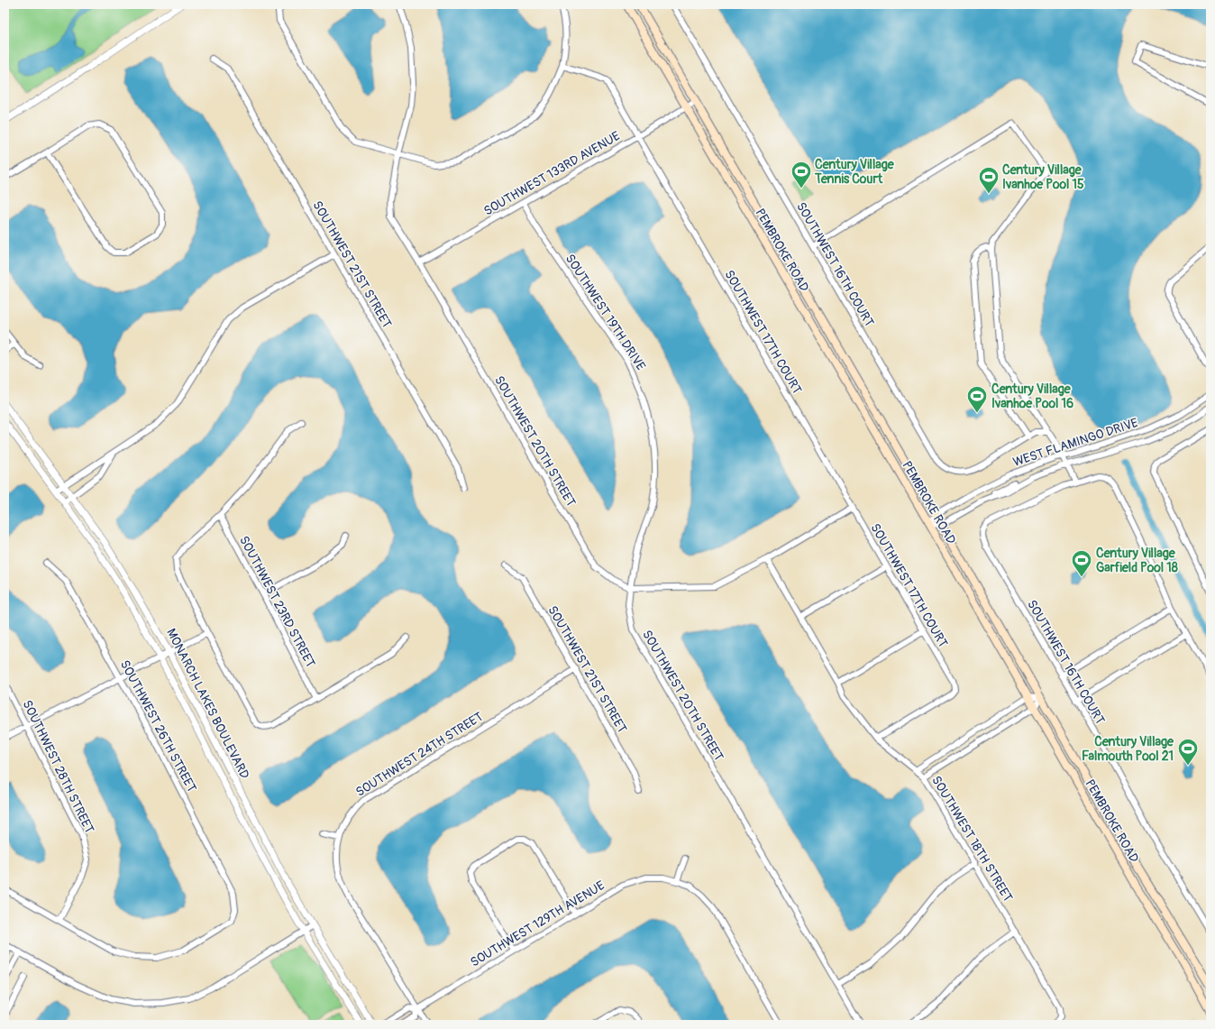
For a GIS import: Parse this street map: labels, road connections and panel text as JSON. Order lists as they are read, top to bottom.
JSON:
{
  "streets": {
    "main road": ["PEMBROKE ROAD"],
    "street": [
      "SOUTHWEST 133RD AVENUE",
      "SOUTHWEST 21ST STREET",
      "SOUTHWEST 16TH COURT",
      "SOUTHWEST 19TH DRIVE",
      "SOUTHWEST 17TH COURT",
      "SOUTHWEST 20TH STREET",
      "WEST FLAMINGO DRIVE",
      "SOUTHWEST 23RD STREET",
      "MONARCH LAKES BOULEVARD",
      "SOUTHWEST 26TH STREET",
      "SOUTHWEST 24TH STREET",
      "SOUTHWEST 28TH STREET",
      "SOUTHWEST 18TH STREET",
      "SOUTHWEST 129TH AVENUE"
    ]
  },
  "crossings": [
    ["SOUTHWEST 133RD AVENUE", "PEMBROKE ROAD"],
    ["SOUTHWEST 133RD AVENUE", "SOUTHWEST 19TH DRIVE"],
    ["SOUTHWEST 133RD AVENUE", "SOUTHWEST 17TH COURT"],
    ["SOUTHWEST 133RD AVENUE", "SOUTHWEST 20TH STREET"],
    ["PEMBROKE ROAD", "WEST FLAMINGO DRIVE"],
    ["SOUTHWEST 21ST STREET", "SOUTHWEST 24TH STREET"],
    ["SOUTHWEST 19TH DRIVE", "SOUTHWEST 20TH STREET"],
    ["SOUTHWEST 17TH COURT", "SOUTHWEST 18TH STREET"],
    ["SOUTHWEST 26TH STREET", "SOUTHWEST 28TH STREET"],
    ["SOUTHWEST 24TH STREET", "SOUTHWEST 129TH AVENUE"]
  ],
  "places": {
    "sports": [
      "Century Village Tennis Court",
      "Century Village Ivanhoe Pool 15",
      "Century Village Ivanhoe Pool 16",
      "Century Village Garfield Pool 18",
      "Century Village Falmouth Pool 21"
    ]
  }
}
